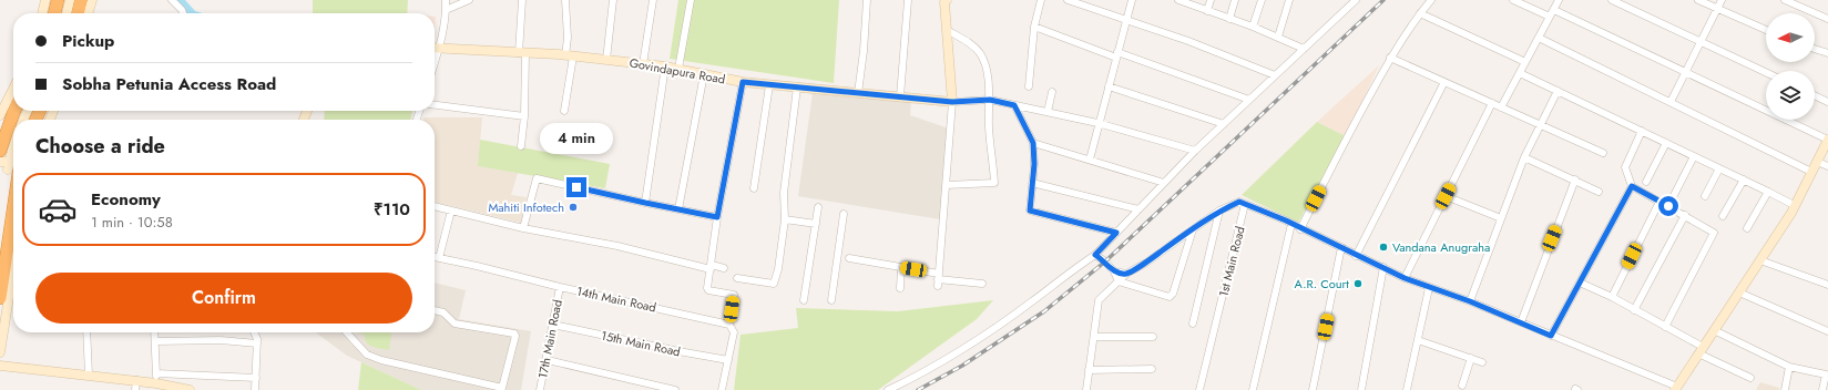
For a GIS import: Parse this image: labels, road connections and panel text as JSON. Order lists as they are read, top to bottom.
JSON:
{
  "streets": {
    "street": [
      "Govindapura Road",
      "1st Main Road",
      "14th Main Road",
      "17th Main Road",
      "15th Main Road"
    ]
  },
  "crossings": [
    ["14th Main Road", "17th Main Road"],
    ["17th Main Road", "15th Main Road"]
  ],
  "places": ["Mahiti Infotech", "Vandana Anugraha", "A.R. Court"],
  "north": "left",
  "page": {
    "banner": ["Pickup", "Sobha Petunia Access Road"],
    "heading": "Choose a ride",
    "bubble": "4 min",
    "list": [
      {
        "name": "Economy",
        "note": "1 min · 10:58",
        "value": "₹110"
      }
    ],
    "buttons": "Confirm"
  }
}
